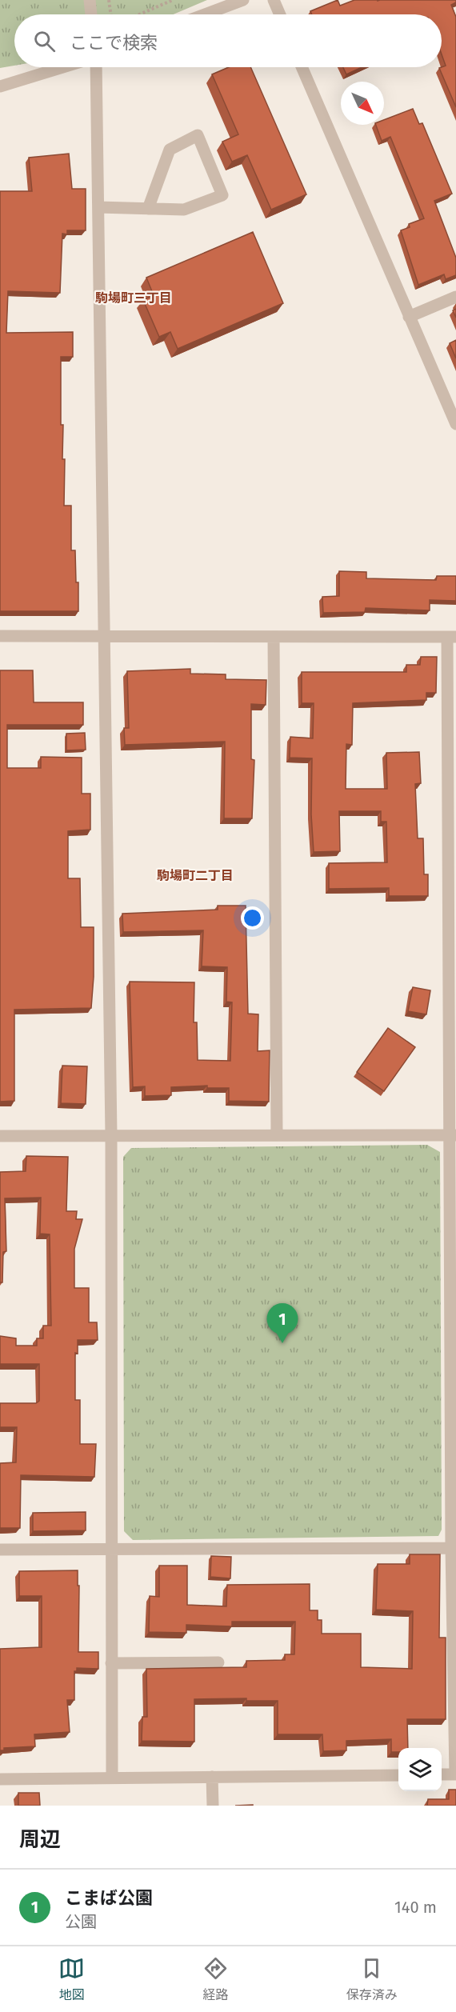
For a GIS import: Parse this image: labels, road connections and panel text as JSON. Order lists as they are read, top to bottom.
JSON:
{
  "districts": ["駒場町三丁目", "駒場町二丁目"],
  "north": "bottom right",
  "page": {
    "search": "ここで検索",
    "pins": "1",
    "heading": "周辺",
    "list": [
      {
        "mark": "1",
        "name": "こまば公園",
        "note": "公園",
        "value": "140 m"
      }
    ],
    "nav": ["地図", "経路", "保存済み"]
  }
}
